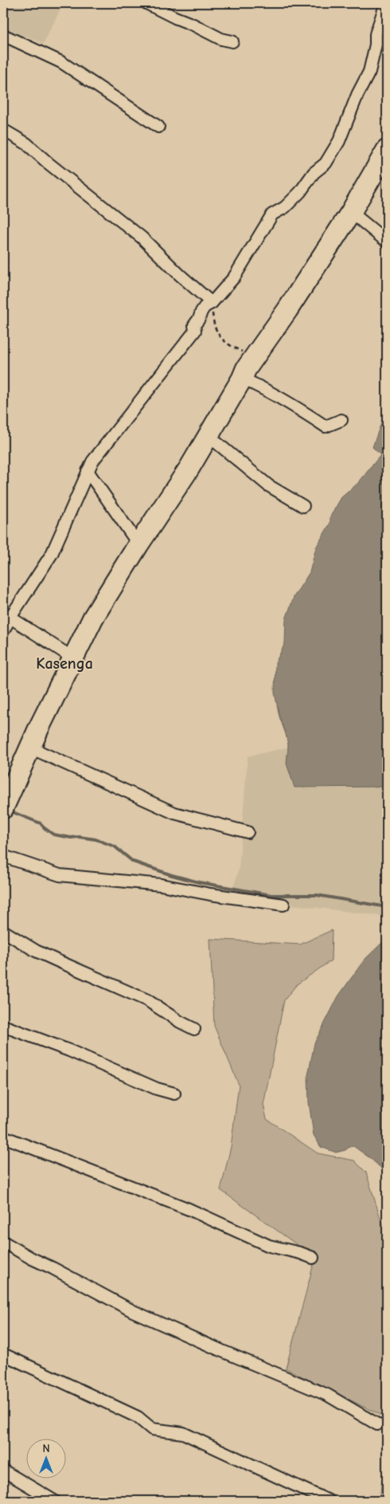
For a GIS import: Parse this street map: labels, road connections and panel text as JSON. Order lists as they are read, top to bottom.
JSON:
{
  "districts": ["Kasenga"],
  "north": "top"
}
